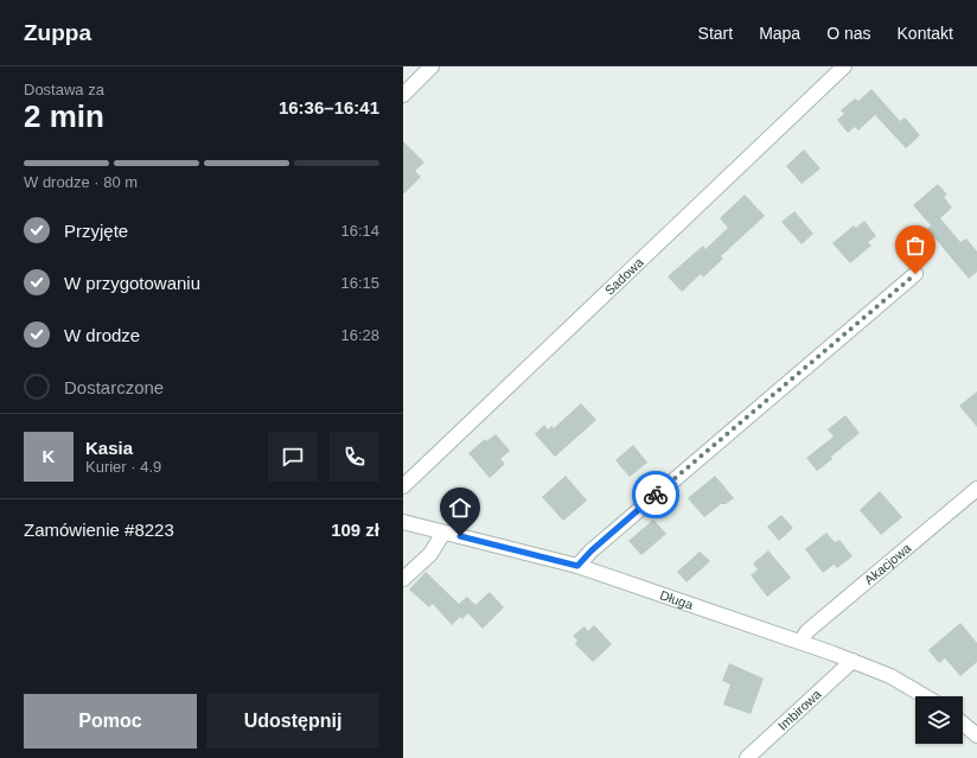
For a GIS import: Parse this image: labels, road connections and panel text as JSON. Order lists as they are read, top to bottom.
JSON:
{
  "streets": {
    "street": [
      "Sadowa",
      "Akacjowa",
      "Długa",
      "Imbirowa"
    ]
  },
  "crossings": [
    ["Akacjowa", "Długa"],
    ["Długa", "Imbirowa"]
  ],
  "page": {
    "header": "Zuppa",
    "nav": [
      "Start",
      "Mapa",
      "O nas",
      "Kontakt"
    ],
    "heading": ["2 min", "Dostawa za", "16:36–16:41"],
    "panel": [
      "Kasia",
      "Kurier · 4.9",
      "Zamówienie #8223",
      "109 zł"
    ],
    "bar": "W drodze · 80 m",
    "list": [
      ["Przyjęte", "16:14"],
      ["W przygotowaniu", "16:15"],
      ["W drodze", "16:28"],
      "Dostarczone"
    ],
    "round": "K",
    "buttons": ["Pomoc", "Udostępnij"]
  }
}
